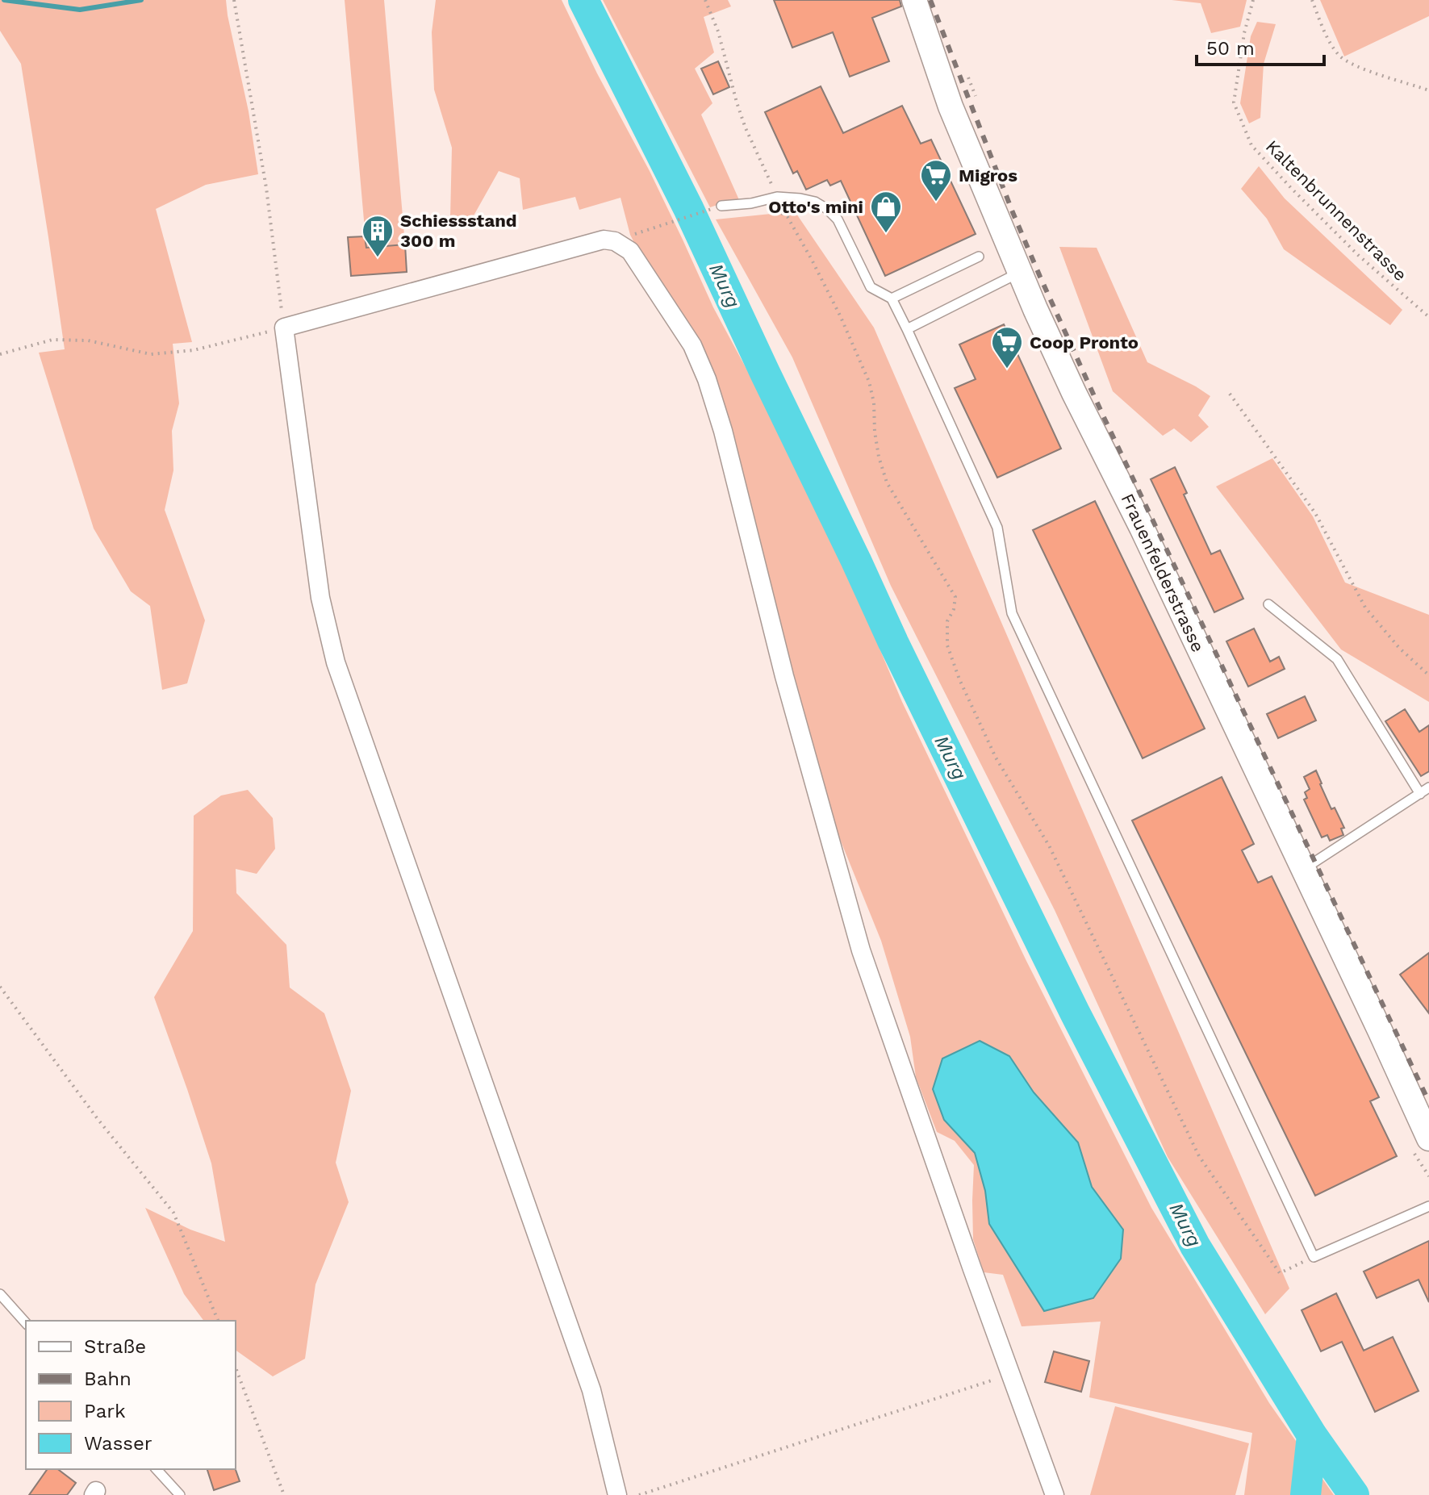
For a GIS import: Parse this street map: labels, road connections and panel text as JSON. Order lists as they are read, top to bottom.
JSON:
{
  "streets": {
    "main road": ["Frauenfelderstrasse"],
    "path": ["Kaltenbrunnenstrasse"]
  },
  "water": ["Murg"],
  "places": {
    "supermarket": ["Migros", "Coop Pronto"],
    "shop": ["Otto's mini"],
    "building": ["Schiessstand 300 m"]
  },
  "legend": [
    "Straße",
    "Bahn",
    "Park",
    "Wasser"
  ],
  "scale_bar": "50 m"
}
